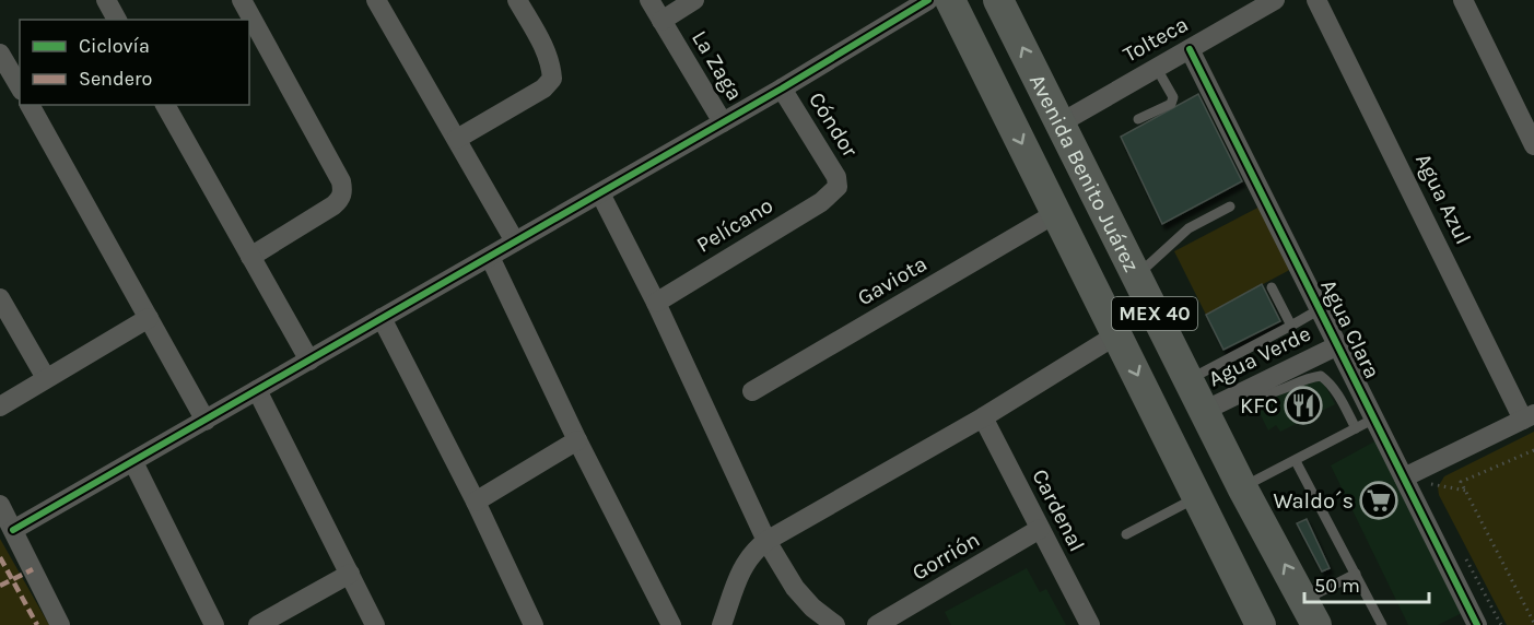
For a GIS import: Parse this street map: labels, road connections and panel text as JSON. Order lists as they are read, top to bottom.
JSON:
{
  "streets": {
    "main road": ["Avenida Benito Juárez", "MEX 40"],
    "street": [
      "Tolteca",
      "La Zaga",
      "Cóndor",
      "Agua Azul",
      "Pelícano",
      "Gaviota",
      "Agua Clara",
      "Agua Verde",
      "Cardenal",
      "Gorrión"
    ]
  },
  "crossings": [
    ["Tolteca", "Avenida Benito Juárez"],
    ["Tolteca", "Agua Clara"],
    ["Cóndor", "Pelícano"],
    ["Avenida Benito Juárez", "Gaviota"],
    ["Avenida Benito Juárez", "Agua Verde"],
    ["Agua Clara", "Agua Verde"],
    ["Cardenal", "Gorrión"]
  ],
  "places": {
    "restaurant": ["KFC"],
    "supermarket": ["Waldo´s"]
  },
  "legend": ["Ciclovía", "Sendero"],
  "scale_bar": "50 m"
}
